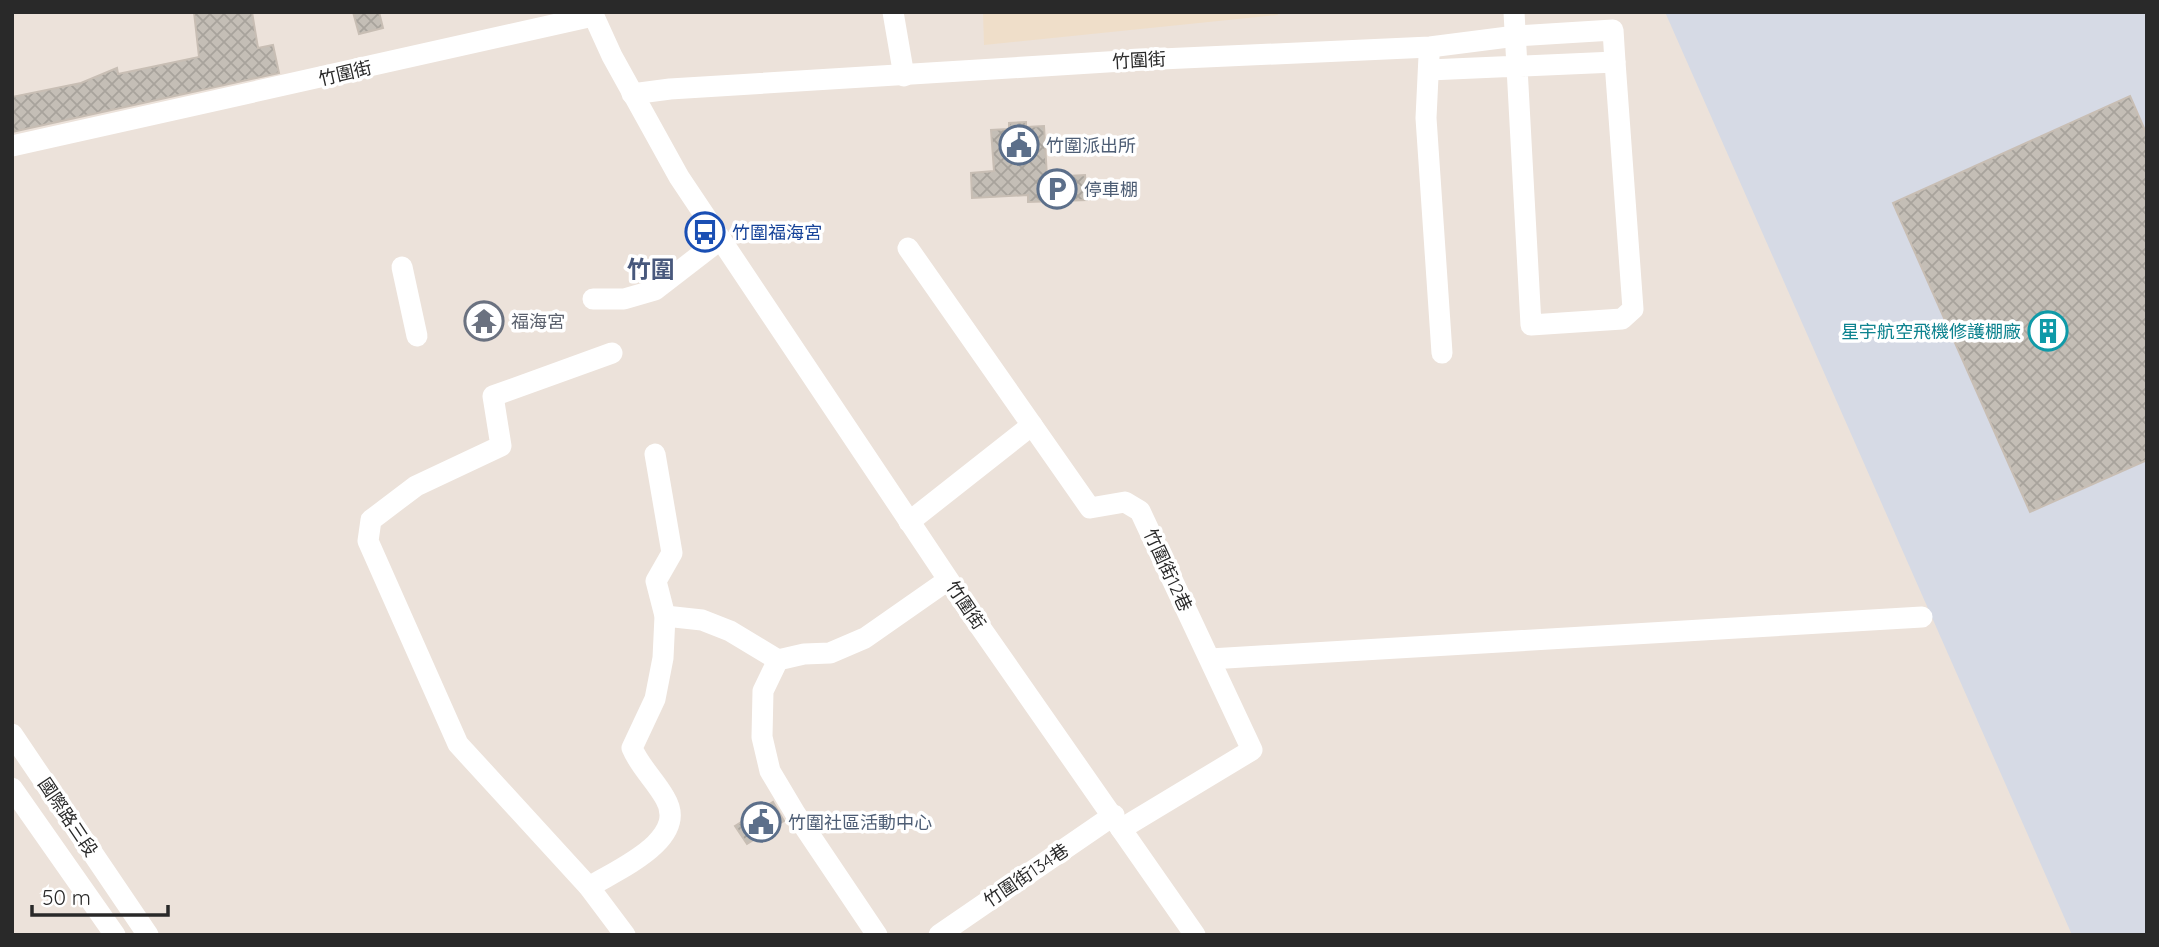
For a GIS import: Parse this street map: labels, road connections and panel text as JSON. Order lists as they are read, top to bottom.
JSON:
{
  "streets": {
    "street": [
      "竹圍街",
      "竹圍街12巷",
      "國際路三段",
      "竹圍街134巷"
    ]
  },
  "crossings": [
    ["竹圍街", "竹圍街12巷"],
    ["竹圍街", "竹圍街134巷"],
    ["竹圍街12巷", "竹圍街134巷"]
  ],
  "districts": ["竹圍"],
  "places": {
    "public building": ["竹圍派出所", "竹圍社區活動中心"],
    "parking": ["停車棚"],
    "bus stop": ["竹圍福海宮"],
    "temple": ["福海宮"],
    "building": ["星宇航空飛機修護棚廠"]
  },
  "scale_bar": "50 m"
}
